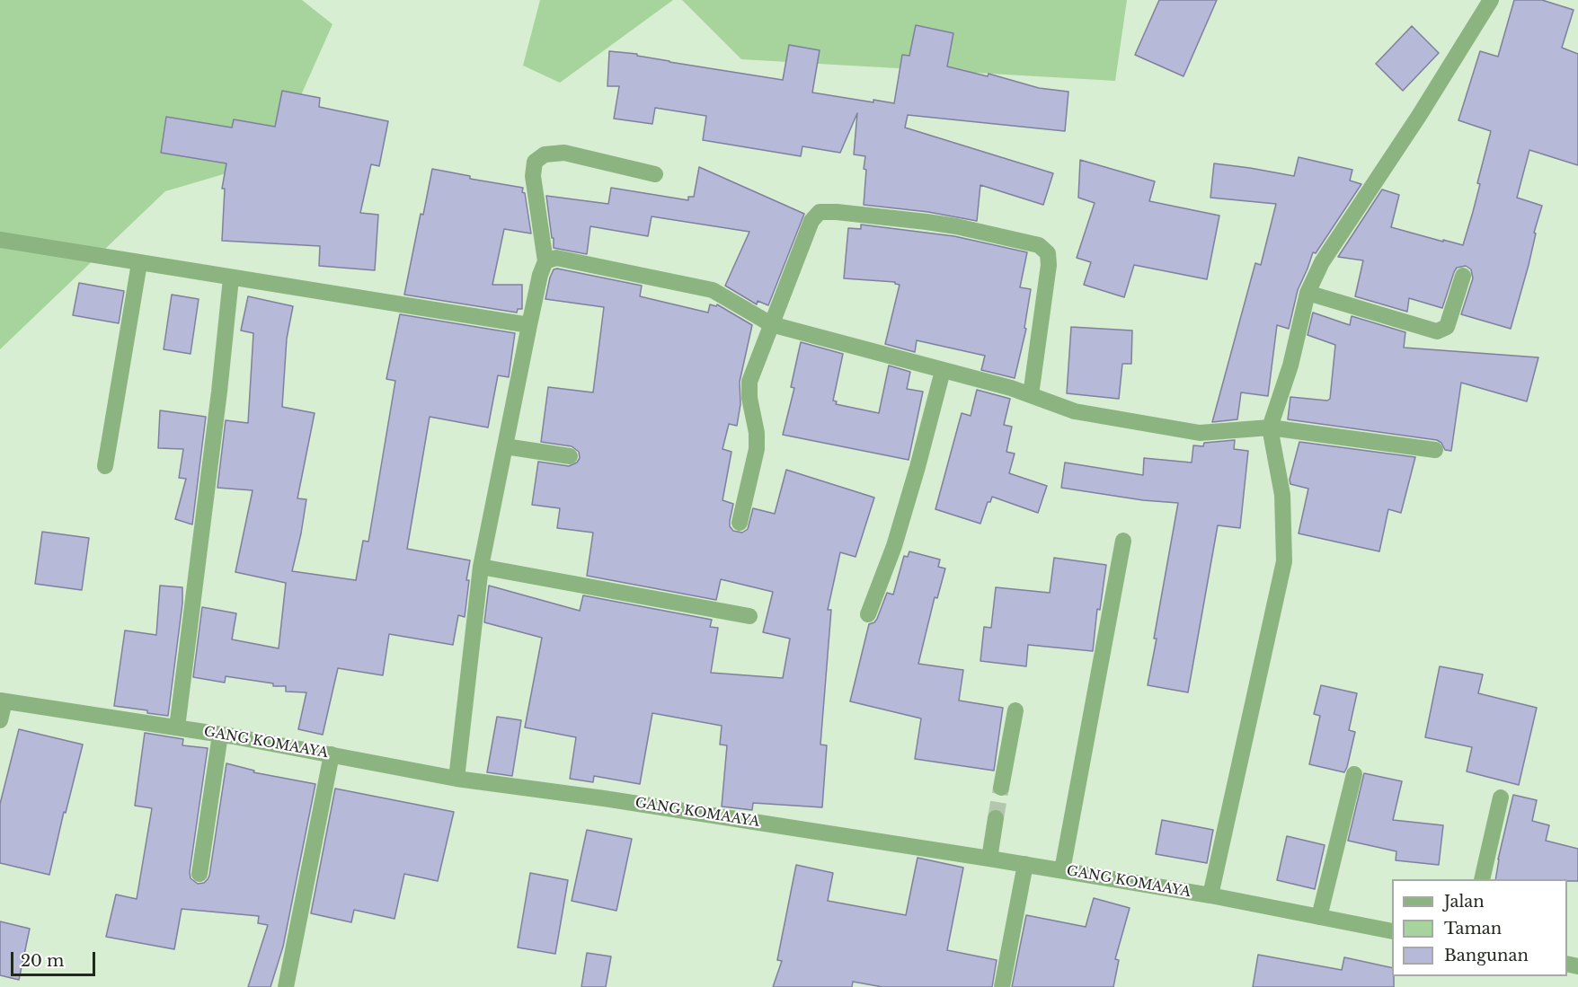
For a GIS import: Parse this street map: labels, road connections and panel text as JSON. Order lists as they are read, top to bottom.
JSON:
{
  "streets": {
    "street": ["GANG KOMAAYA"]
  },
  "legend": ["Jalan", "Taman", "Bangunan"],
  "scale_bar": "20 m"
}
